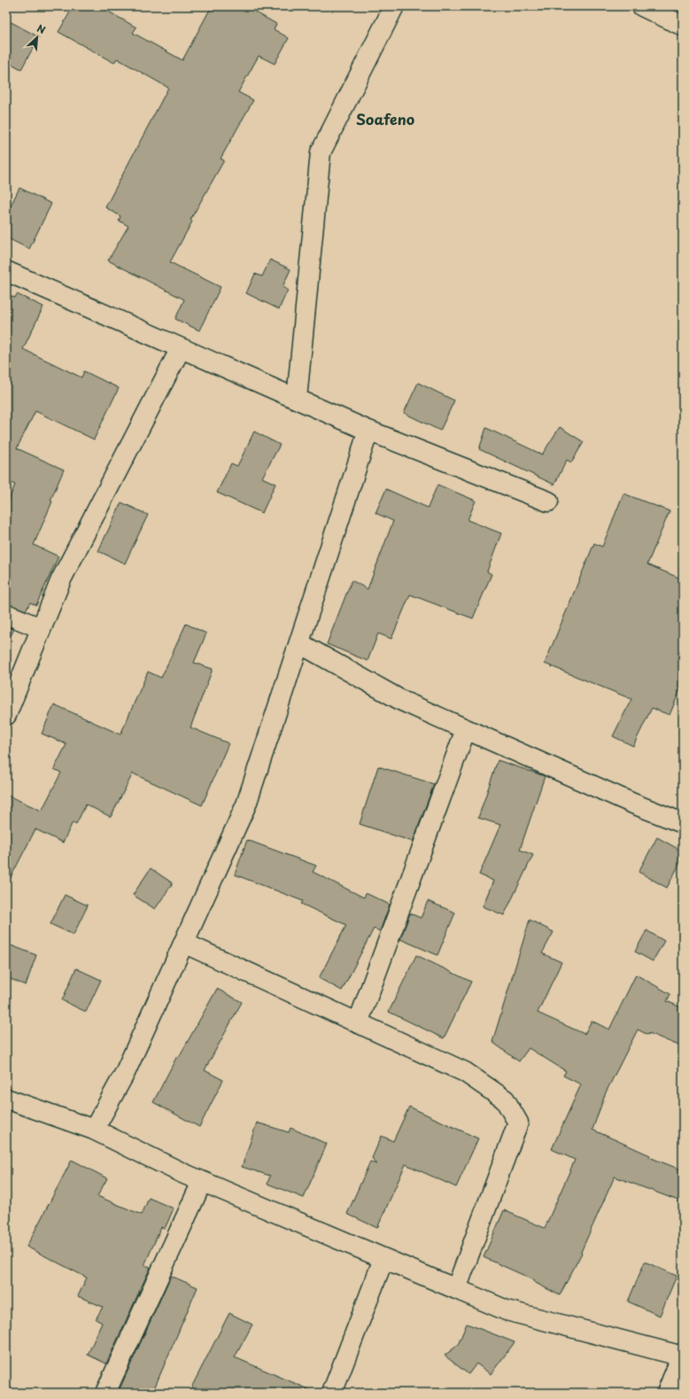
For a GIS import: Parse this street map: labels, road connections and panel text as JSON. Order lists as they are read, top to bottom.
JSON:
{
  "districts": ["Soafeno"],
  "north": "top right"
}
